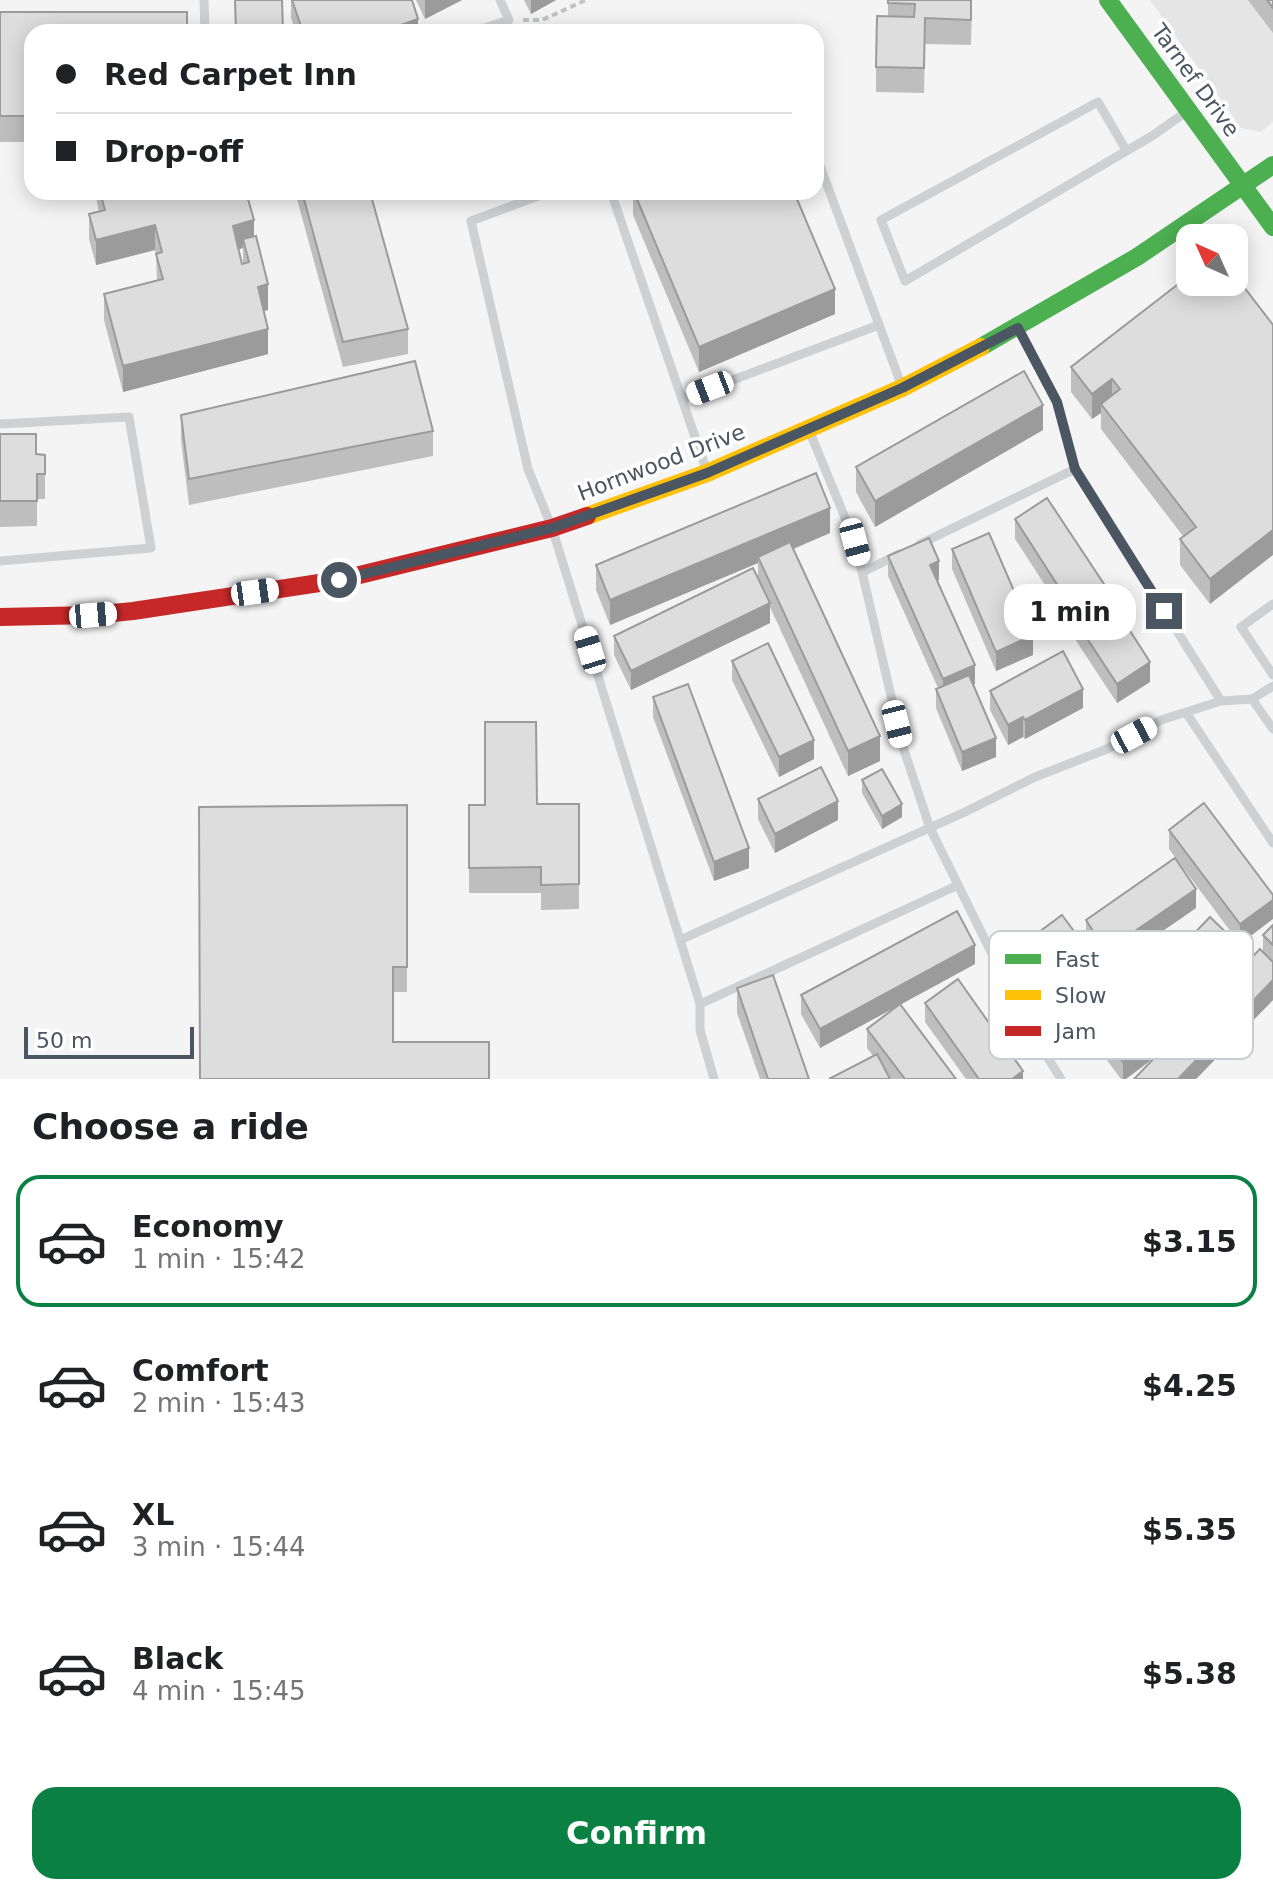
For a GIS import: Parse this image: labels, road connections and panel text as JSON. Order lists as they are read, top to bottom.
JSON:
{
  "streets": {
    "street": ["Tarnef Drive", "Hornwood Drive"]
  },
  "crossings": [
    ["Tarnef Drive", "Hornwood Drive"]
  ],
  "legend": ["Fast", "Slow", "Jam"],
  "scale_bar": "50 m",
  "north": "top left",
  "page": {
    "banner": ["Red Carpet Inn", "Drop-off"],
    "bubble": "1 min",
    "scale": "50 m",
    "heading": "Choose a ride",
    "list": [
      {
        "name": "Economy",
        "note": "1 min · 15:42",
        "value": "$3.15"
      },
      {
        "name": "Comfort",
        "note": "2 min · 15:43",
        "value": "$4.25"
      },
      {
        "name": "XL",
        "note": "3 min · 15:44",
        "value": "$5.35"
      },
      {
        "name": "Black",
        "note": "4 min · 15:45",
        "value": "$5.38"
      }
    ],
    "buttons": "Confirm"
  }
}
